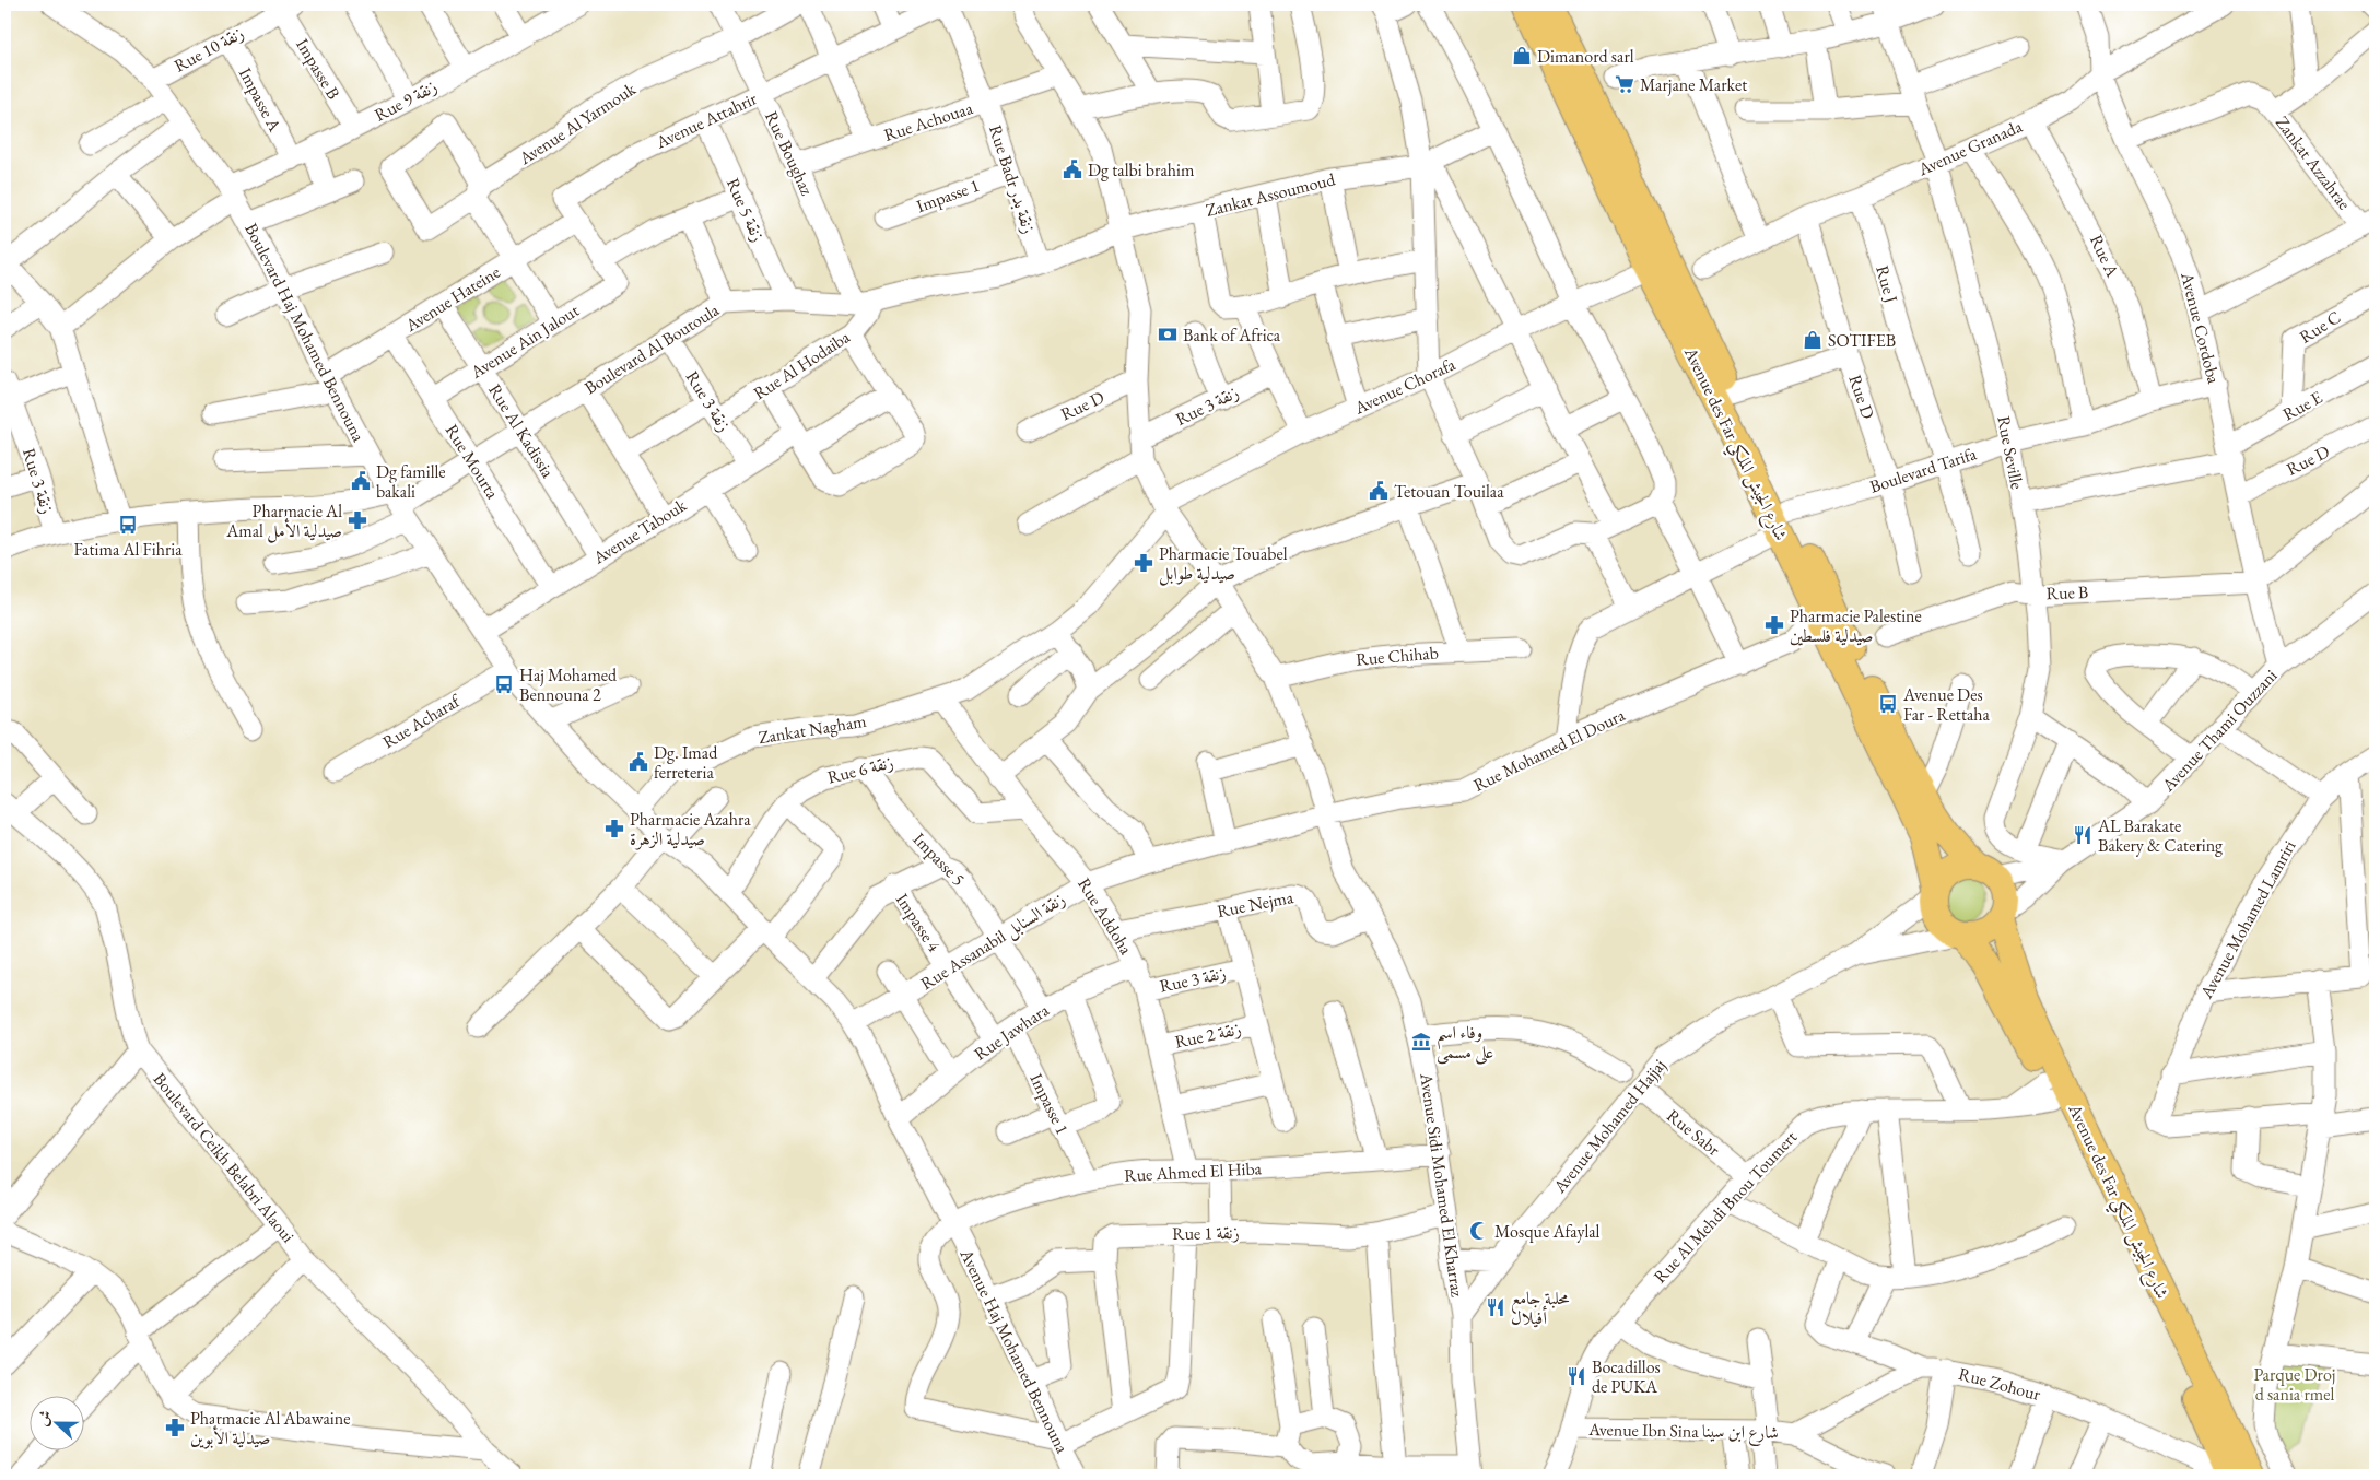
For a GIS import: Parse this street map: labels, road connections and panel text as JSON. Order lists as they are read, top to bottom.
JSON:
{
  "streets": {
    "main road": ["Avenue des Far شارع الجيش الملكي"],
    "street": [
      "Rue 10 زنقة",
      "Impasse B",
      "Impasse A",
      "Rue 9 زنقة",
      "Avenue Attahrir",
      "Rue Achouaa",
      "Avenue Al Yarmouk",
      "Avenue Granada",
      "Rue Boughaz",
      "Zankat Azzahrae",
      "Rue Badr زنقة بدر",
      "Zankat Assoumoud",
      "Impasse 1",
      "Rue 5 زنقة",
      "Rue A",
      "Rue J",
      "Avenue Hateine",
      "Rue C",
      "Avenue Cordoba",
      "Boulevard Haj Mohamed Bennouna",
      "Avenue Ain Jalout",
      "Boulevard Al Boutoula",
      "Rue Al Hodaiba",
      "Avenue Chorafa",
      "Rue D",
      "Rue 3 زنقة",
      "Rue E",
      "Rue Al Kadissia",
      "Rue Seville",
      "Rue Mourta",
      "Boulevard Tarifa",
      "Avenue Tabouk",
      "Rue B",
      "Rue Chihab",
      "Rue Acharaf",
      "Zankat Nagham",
      "Avenue Thami Ouzzani",
      "Rue Mohamed El Doura",
      "Rue 6 زنقة",
      "Impasse 5",
      "Rue Nejma",
      "Rue Addoha",
      "Avenue Mohamed Lamriri",
      "Impasse 4",
      "Rue Assanabil زنقة السنابل",
      "Rue Jawhara",
      "Rue 2 زنقة",
      "Avenue Mohamed Hajjaj",
      "Rue Sabr",
      "Boulevard Ceikh Belabri Alaoui",
      "Rue Ahmed El Hiba",
      "Avenue Sidi Mohamed El Kharraz",
      "Rue Al Mehdi Bnou Toumert",
      "Rue 1 زنقة",
      "Avenue Haj Mohamed Bennouna",
      "Rue Zohour",
      "Avenue Ibn Sina شارع ابن سينا"
    ]
  },
  "crossings": [
    ["Rue 10 زنقة", "Impasse B"],
    ["Rue 10 زنقة", "Impasse A"],
    ["Impasse B", "Rue 9 زنقة"],
    ["Impasse A", "Rue 9 زنقة"],
    ["Rue 9 زنقة", "Boulevard Haj Mohamed Bennouna"],
    ["Avenue Attahrir", "Rue Boughaz"],
    ["Avenue Attahrir", "Rue Badr زنقة بدر"],
    ["Avenue Attahrir", "Rue 5 زنقة"],
    ["Avenue Attahrir", "Avenue Hateine"],
    ["Avenue Attahrir", "Avenue Ain Jalout"],
    ["Rue Achouaa", "Rue Boughaz"],
    ["Rue Achouaa", "Rue Badr زنقة بدر"],
    ["Rue Achouaa", "Avenue Sidi Mohamed El Kharraz"],
    ["Avenue Al Yarmouk", "Rue Boughaz"],
    ["Avenue Granada", "Rue A"],
    ["Avenue Granada", "Rue J"],
    ["Avenue Granada", "Avenue Cordoba"],
    ["Avenue Granada", "Rue D"],
    ["Avenue Granada", "Rue Seville"],
    ["Rue Boughaz", "Boulevard Al Boutoula"],
    ["Rue Boughaz", "Rue Al Hodaiba"],
    ["Rue Badr زنقة بدر", "Impasse 1"],
    ["Rue Badr زنقة بدر", "Boulevard Al Boutoula"],
    ["Zankat Assoumoud", "Boulevard Al Boutoula"],
    ["Zankat Assoumoud", "Avenue Sidi Mohamed El Kharraz"],
    ["Impasse 1", "Rue Jawhara"],
    ["Impasse 1", "Rue Ahmed El Hiba"],
    ["Rue 5 زنقة", "Boulevard Al Boutoula"],
    ["Rue A", "Boulevard Tarifa"],
    ["Rue J", "Boulevard Tarifa"],
    ["Avenue Hateine", "Boulevard Haj Mohamed Bennouna"],
    ["Avenue Hateine", "Rue Al Kadissia"],
    ["Avenue Hateine", "Rue Mourta"],
    ["Rue C", "Rue E"],
    ["Avenue Cordoba", "Rue D"],
    ["Avenue Cordoba", "Rue E"],
    ["Avenue Cordoba", "Boulevard Tarifa"],
    ["Avenue Cordoba", "Rue B"],
    ["Avenue Cordoba", "Avenue Thami Ouzzani"],
    ["Boulevard Haj Mohamed Bennouna", "Boulevard Al Boutoula"],
    ["Boulevard Haj Mohamed Bennouna", "Avenue Tabouk"],
    ["Boulevard Haj Mohamed Bennouna", "Rue Acharaf"],
    ["Boulevard Haj Mohamed Bennouna", "Zankat Nagham"],
    ["Boulevard Haj Mohamed Bennouna", "Rue 6 زنقة"],
    ["Boulevard Haj Mohamed Bennouna", "Rue Assanabil زنقة السنابل"],
    ["Boulevard Haj Mohamed Bennouna", "Rue Jawhara"],
    ["Boulevard Haj Mohamed Bennouna", "Rue Ahmed El Hiba"],
    ["Boulevard Haj Mohamed Bennouna", "Avenue Haj Mohamed Bennouna"],
    ["Avenue Ain Jalout", "Rue Al Kadissia"],
    ["Avenue Ain Jalout", "Rue Mourta"],
    ["Boulevard Al Boutoula", "Rue Al Hodaiba"],
    ["Boulevard Al Boutoula", "Rue 3 زنقة"],
    ["Boulevard Al Boutoula", "Rue Al Kadissia"],
    ["Boulevard Al Boutoula", "Rue Mourta"],
    ["Boulevard Al Boutoula", "Avenue Sidi Mohamed El Kharraz"],
    ["Rue Al Hodaiba", "Rue 3 زنقة"],
    ["Avenue Chorafa", "Avenue des Far شارع الجيش الملكي"],
    ["Avenue Chorafa", "Zankat Nagham"],
    ["Avenue Chorafa", "Avenue Sidi Mohamed El Kharraz"],
    ["Rue D", "Boulevard Tarifa"],
    ["Rue D", "Avenue Sidi Mohamed El Kharraz"],
    ["Rue 3 زنقة", "Avenue Tabouk"],
    ["Rue 3 زنقة", "Rue Addoha"],
    ["Rue 3 زنقة", "Avenue Sidi Mohamed El Kharraz"],
    ["Rue E", "Rue Seville"],
    ["Rue Al Kadissia", "Avenue Tabouk"],
    ["Avenue des Far شارع الجيش الملكي", "Boulevard Tarifa"],
    ["Avenue des Far شارع الجيش الملكي", "Avenue Thami Ouzzani"],
    ["Avenue des Far شارع الجيش الملكي", "Rue Mohamed El Doura"],
    ["Avenue des Far شارع الجيش الملكي", "Avenue Mohamed Hajjaj"],
    ["Avenue des Far شارع الجيش الملكي", "Rue Al Mehdi Bnou Toumert"],
    ["Avenue des Far شارع الجيش الملكي", "Rue Zohour"],
    ["Rue Seville", "Boulevard Tarifa"],
    ["Rue Seville", "Rue B"],
    ["Rue Seville", "Avenue Thami Ouzzani"],
    ["Rue Mourta", "Avenue Tabouk"],
    ["Boulevard Tarifa", "Rue Mohamed El Doura"],
    ["Rue Chihab", "Avenue Sidi Mohamed El Kharraz"],
    ["Zankat Nagham", "Rue Addoha"],
    ["Zankat Nagham", "Avenue Sidi Mohamed El Kharraz"],
    ["Avenue Thami Ouzzani", "Avenue Mohamed Hajjaj"],
    ["Rue Mohamed El Doura", "Rue Assanabil زنقة السنابل"],
    ["Rue Mohamed El Doura", "Avenue Sidi Mohamed El Kharraz"],
    ["Rue 6 زنقة", "Impasse 5"],
    ["Rue 6 زنقة", "Rue Addoha"],
    ["Impasse 5", "Rue Assanabil زنقة السنابل"],
    ["Impasse 5", "Rue Jawhara"],
    ["Rue Nejma", "Rue Addoha"],
    ["Rue Nejma", "Avenue Sidi Mohamed El Kharraz"],
    ["Rue Addoha", "Rue Assanabil زنقة السنابل"],
    ["Rue Addoha", "Rue Jawhara"],
    ["Rue Addoha", "Rue 2 زنقة"],
    ["Rue Addoha", "Rue Ahmed El Hiba"],
    ["Impasse 4", "Rue Assanabil زنقة السنابل"],
    ["Impasse 4", "Rue Jawhara"],
    ["Rue Assanabil زنقة السنابل", "Avenue Sidi Mohamed El Kharraz"],
    ["Avenue Mohamed Hajjaj", "Rue Sabr"],
    ["Avenue Mohamed Hajjaj", "Avenue Sidi Mohamed El Kharraz"],
    ["Rue Sabr", "Rue Al Mehdi Bnou Toumert"],
    ["Rue Ahmed El Hiba", "Avenue Sidi Mohamed El Kharraz"],
    ["Rue Ahmed El Hiba", "Avenue Haj Mohamed Bennouna"],
    ["Avenue Sidi Mohamed El Kharraz", "Rue 1 زنقة"],
    ["Rue Al Mehdi Bnou Toumert", "Avenue Ibn Sina شارع ابن سينا"],
    ["Rue Zohour", "Avenue Ibn Sina شارع ابن سينا"]
  ],
  "parks": ["Parque Droj d sania rmel"],
  "places": {
    "shop": ["Dimanord sarl", "SOTIFEB"],
    "supermarket": ["Marjane Market"],
    "public building": [
      "Dg talbi brahim",
      "Dg famille bakali",
      "Tetouan Touilaa",
      "Dg. Imad ferreteria"
    ],
    "bank": ["Bank of Africa"],
    "pharmacy": [
      "Pharmacie Al Amal صيدلية الأمل",
      "Pharmacie Touabel صيدلية طوابل",
      "Pharmacie Palestine صيدلية فلسطين",
      "Pharmacie Azahra صيدلية الزهرة",
      "Pharmacie Al Abawaine صيدلية الأبوين"
    ],
    "bus stop": ["Fatima Al Fihria", "Haj Mohamed Bennouna 2", "Avenue Des Far - Rettaha"],
    "restaurant": ["AL Barakate Bakery & Catering", "محلبة جامع أفيلال", "Bocadillos de PUKA"],
    "museum": ["وفاء اسم على مسمى"],
    "mosque": ["Mosque Afaylal"]
  },
  "north": "left"
}
